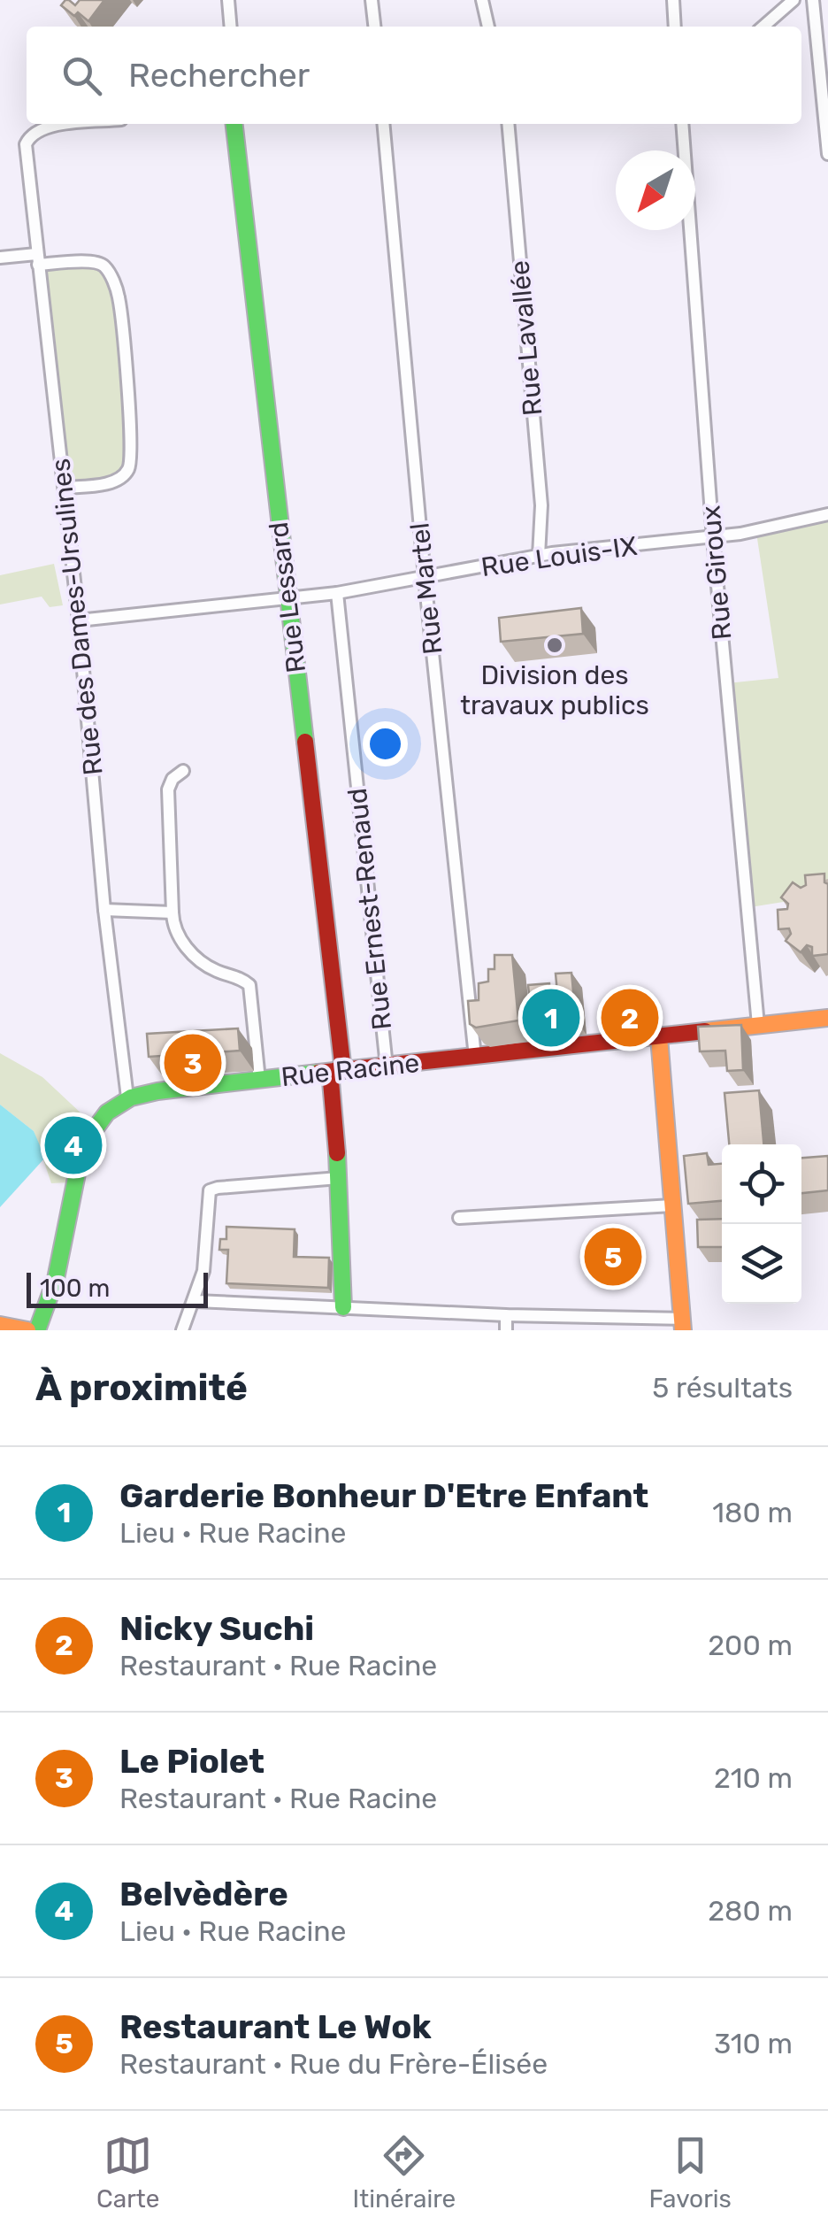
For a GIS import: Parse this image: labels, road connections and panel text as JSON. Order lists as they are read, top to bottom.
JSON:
{
  "streets": {
    "main road": ["Rue Lessard", "Rue Racine"],
    "street": [
      "Rue Lavallée",
      "Rue Louis-IX",
      "Rue Giroux",
      "Rue Martel",
      "Rue des Dames-Ursulines",
      "Rue Ernest-Renaud"
    ]
  },
  "crossings": [
    ["Rue Lavallée", "Rue Louis-IX"],
    ["Rue Louis-IX", "Rue Giroux"],
    ["Rue Louis-IX", "Rue Martel"],
    ["Rue Louis-IX", "Rue Lessard"],
    ["Rue Louis-IX", "Rue des Dames-Ursulines"],
    ["Rue Louis-IX", "Rue Ernest-Renaud"],
    ["Rue Giroux", "Rue Racine"],
    ["Rue Martel", "Rue Racine"],
    ["Rue Lessard", "Rue Racine"],
    ["Rue des Dames-Ursulines", "Rue Racine"],
    ["Rue Ernest-Renaud", "Rue Racine"]
  ],
  "places": ["Division des travaux publics"],
  "scale_bar": "100 m",
  "north": "bottom left",
  "page": {
    "search": "Rechercher",
    "pins": [
      "1",
      "2",
      "3",
      "4",
      "5"
    ],
    "scale": "100 m",
    "heading": ["À proximité", "5 résultats"],
    "list": [
      {
        "mark": "1",
        "name": "Garderie Bonheur D'Etre Enfant",
        "note": "Lieu · Rue Racine",
        "value": "180 m"
      },
      {
        "mark": "2",
        "name": "Nicky Suchi",
        "note": "Restaurant · Rue Racine",
        "value": "200 m"
      },
      {
        "mark": "3",
        "name": "Le Piolet",
        "note": "Restaurant · Rue Racine",
        "value": "210 m"
      },
      {
        "mark": "4",
        "name": "Belvèdère",
        "note": "Lieu · Rue Racine",
        "value": "280 m"
      },
      {
        "mark": "5",
        "name": "Restaurant Le Wok",
        "note": "Restaurant · Rue du Frère-Élisée",
        "value": "310 m"
      }
    ],
    "nav": ["Carte", "Itinéraire", "Favoris"]
  }
}
